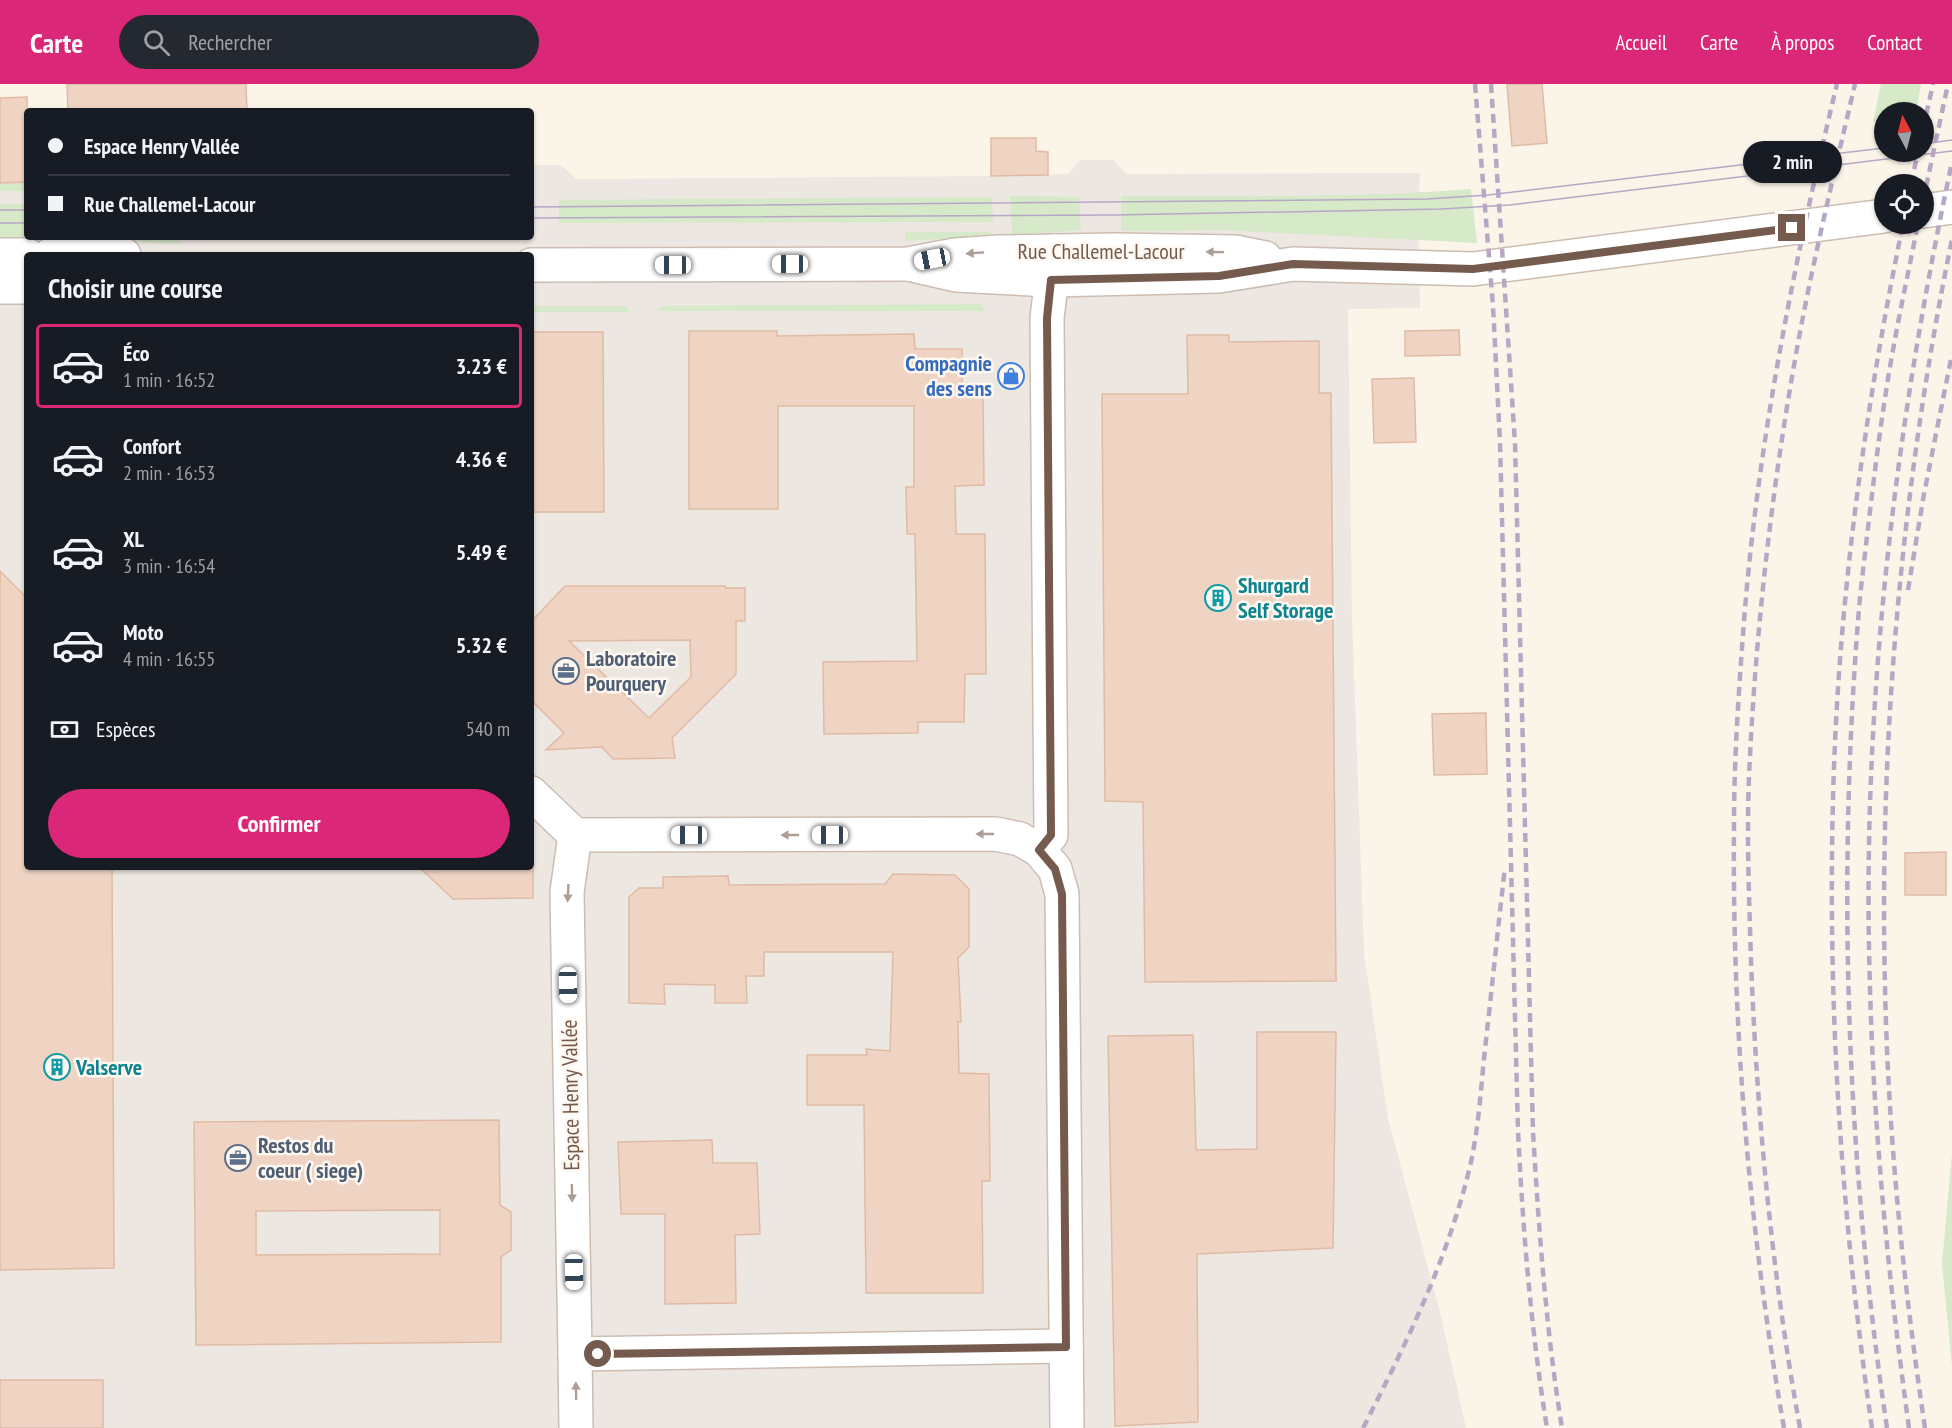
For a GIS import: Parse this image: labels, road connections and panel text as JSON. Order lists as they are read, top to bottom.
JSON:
{
  "streets": {
    "street": ["Rue Challemel-Lacour", "Espace Henry Vallée"]
  },
  "places": {
    "shop": ["Compagnie des sens"],
    "building": ["Shurgard Self Storage", "Valserve"],
    "office": ["Laboratoire Pourquery", "Restos du coeur ( siege)"]
  },
  "north": "top",
  "page": {
    "header": "Carte",
    "search": "Rechercher",
    "nav": [
      "Accueil",
      "Carte",
      "À propos",
      "Contact"
    ],
    "banner": ["Espace Henry Vallée", "Rue Challemel-Lacour"],
    "bubble": "2 min",
    "heading": "Choisir une course",
    "list": [
      {
        "name": "Éco",
        "note": "1 min · 16:52",
        "value": "3.23 €"
      },
      {
        "name": "Confort",
        "note": "2 min · 16:53",
        "value": "4.36 €"
      },
      {
        "name": "XL",
        "note": "3 min · 16:54",
        "value": "5.49 €"
      },
      {
        "name": "Moto",
        "note": "4 min · 16:55",
        "value": "5.32 €"
      }
    ],
    "pay": ["Espèces", "540 m"],
    "buttons": "Confirmer"
  }
}
